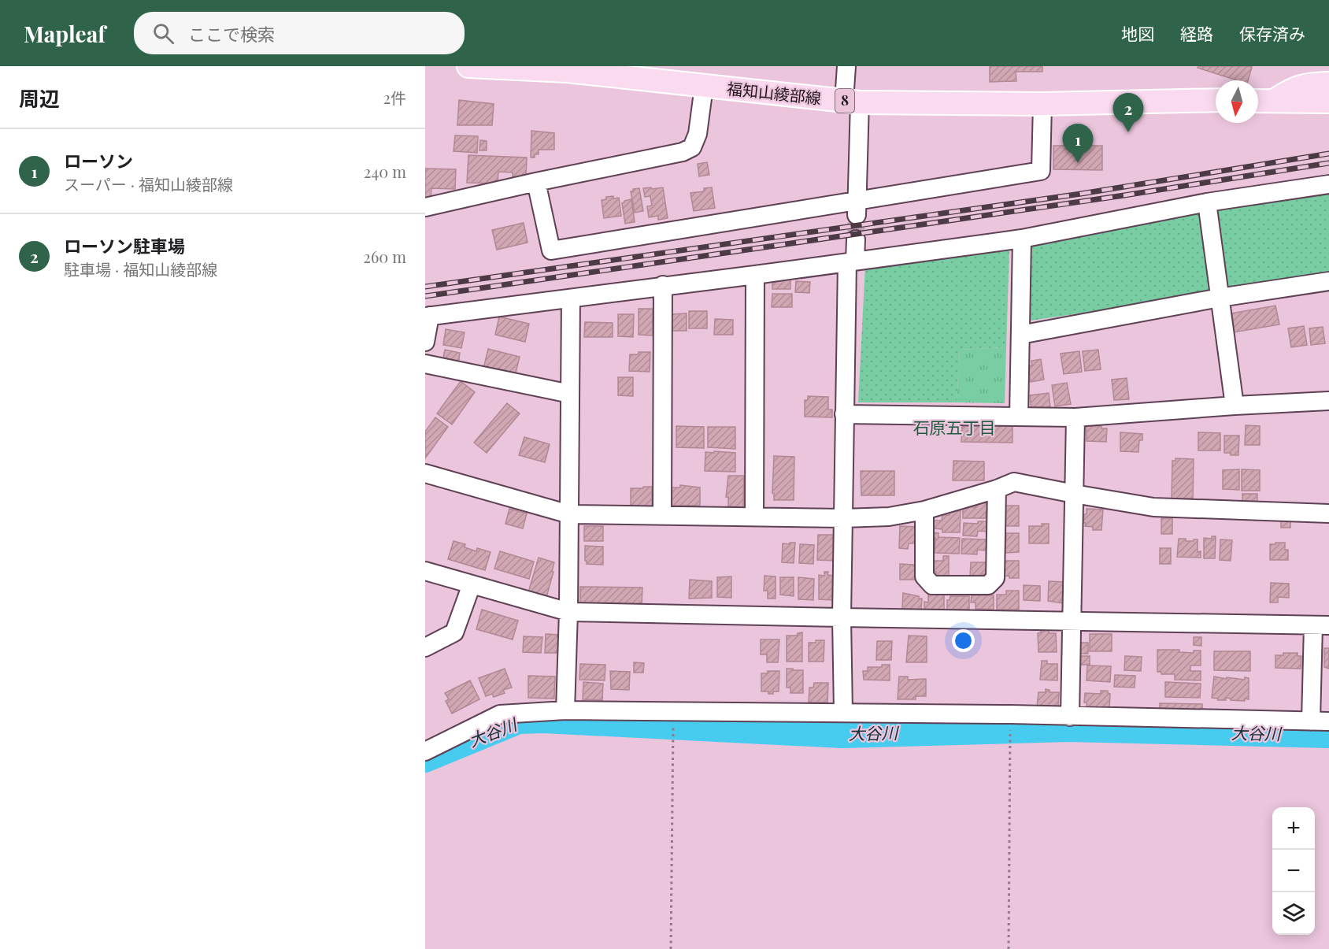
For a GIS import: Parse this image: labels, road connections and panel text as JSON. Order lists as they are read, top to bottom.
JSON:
{
  "streets": {
    "main road": ["福知山綾部線", "8"]
  },
  "districts": ["石原五丁目"],
  "water": ["大谷川"],
  "north": "bottom",
  "page": {
    "header": "Mapleaf",
    "search": "ここで検索",
    "nav": ["地図", "経路", "保存済み"],
    "heading": ["周辺", "2件"],
    "pins": ["2", "1"],
    "list": [
      {
        "mark": "1",
        "name": "ローソン",
        "note": "スーパー · 福知山綾部線",
        "value": "240 m"
      },
      {
        "mark": "2",
        "name": "ローソン駐車場",
        "note": "駐車場 · 福知山綾部線",
        "value": "260 m"
      }
    ],
    "map_buttons": ["+", "−"]
  }
}
